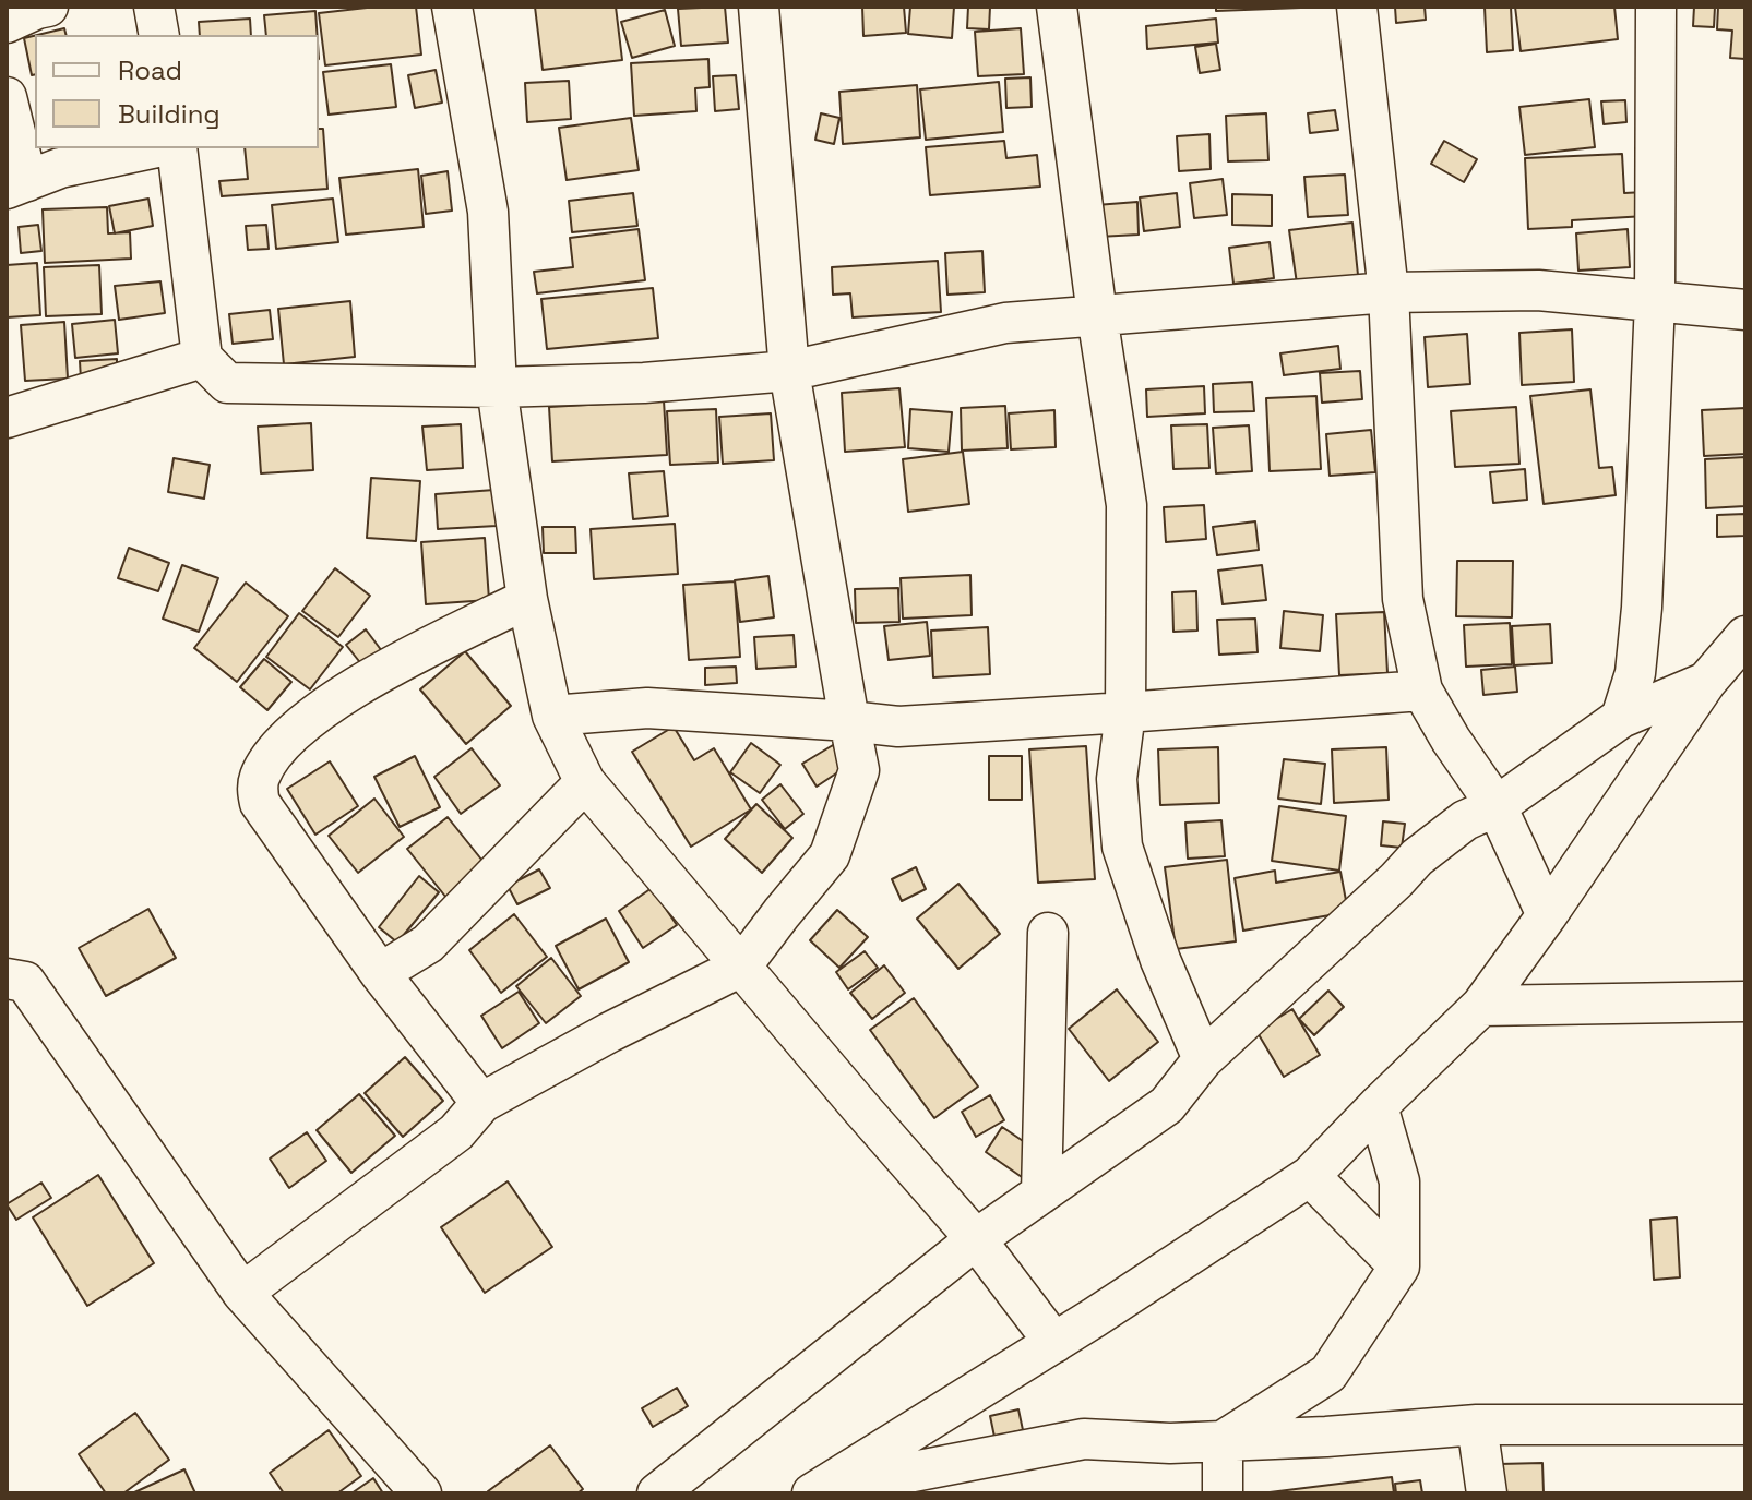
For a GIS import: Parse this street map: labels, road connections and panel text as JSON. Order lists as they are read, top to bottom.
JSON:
{
  "legend": ["Road", "Building"]
}
